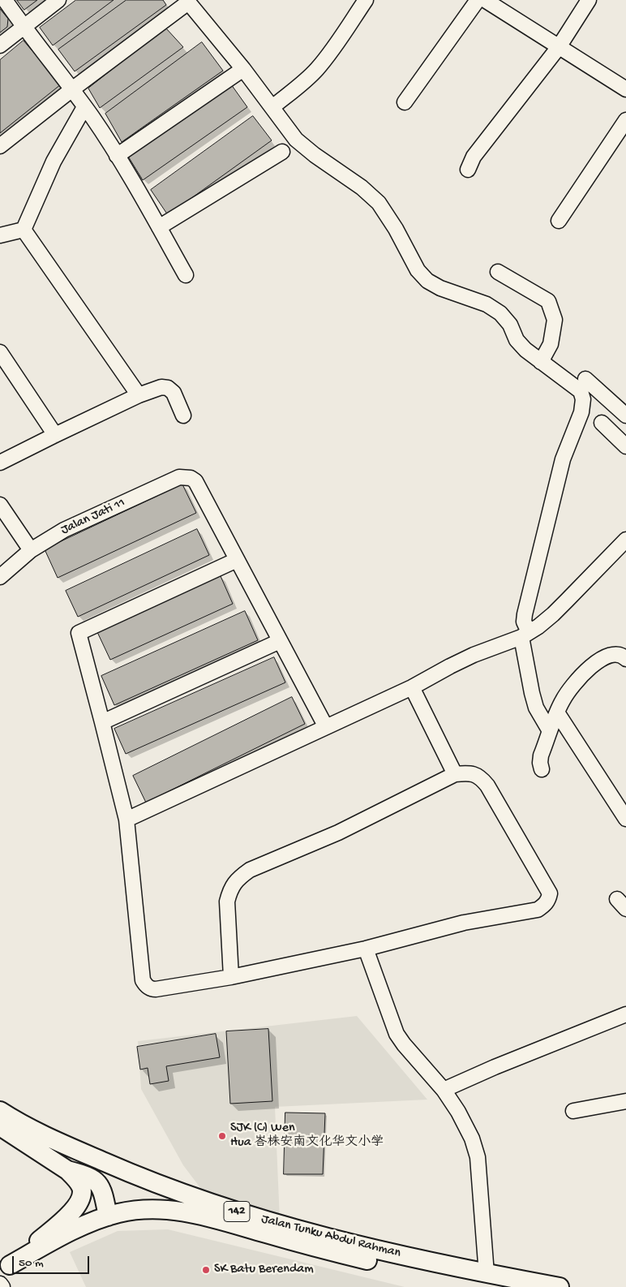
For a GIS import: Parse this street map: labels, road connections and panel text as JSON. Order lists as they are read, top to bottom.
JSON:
{
  "streets": {
    "main road": ["142", "Jalan Tunku Abdul Rahman"],
    "street": ["Jalan Jati 11"]
  },
  "places": ["SJK (C) Wen Hua 峇株安南文化华文小学", "SK Batu Berendam"],
  "scale_bar": "50 m"
}
